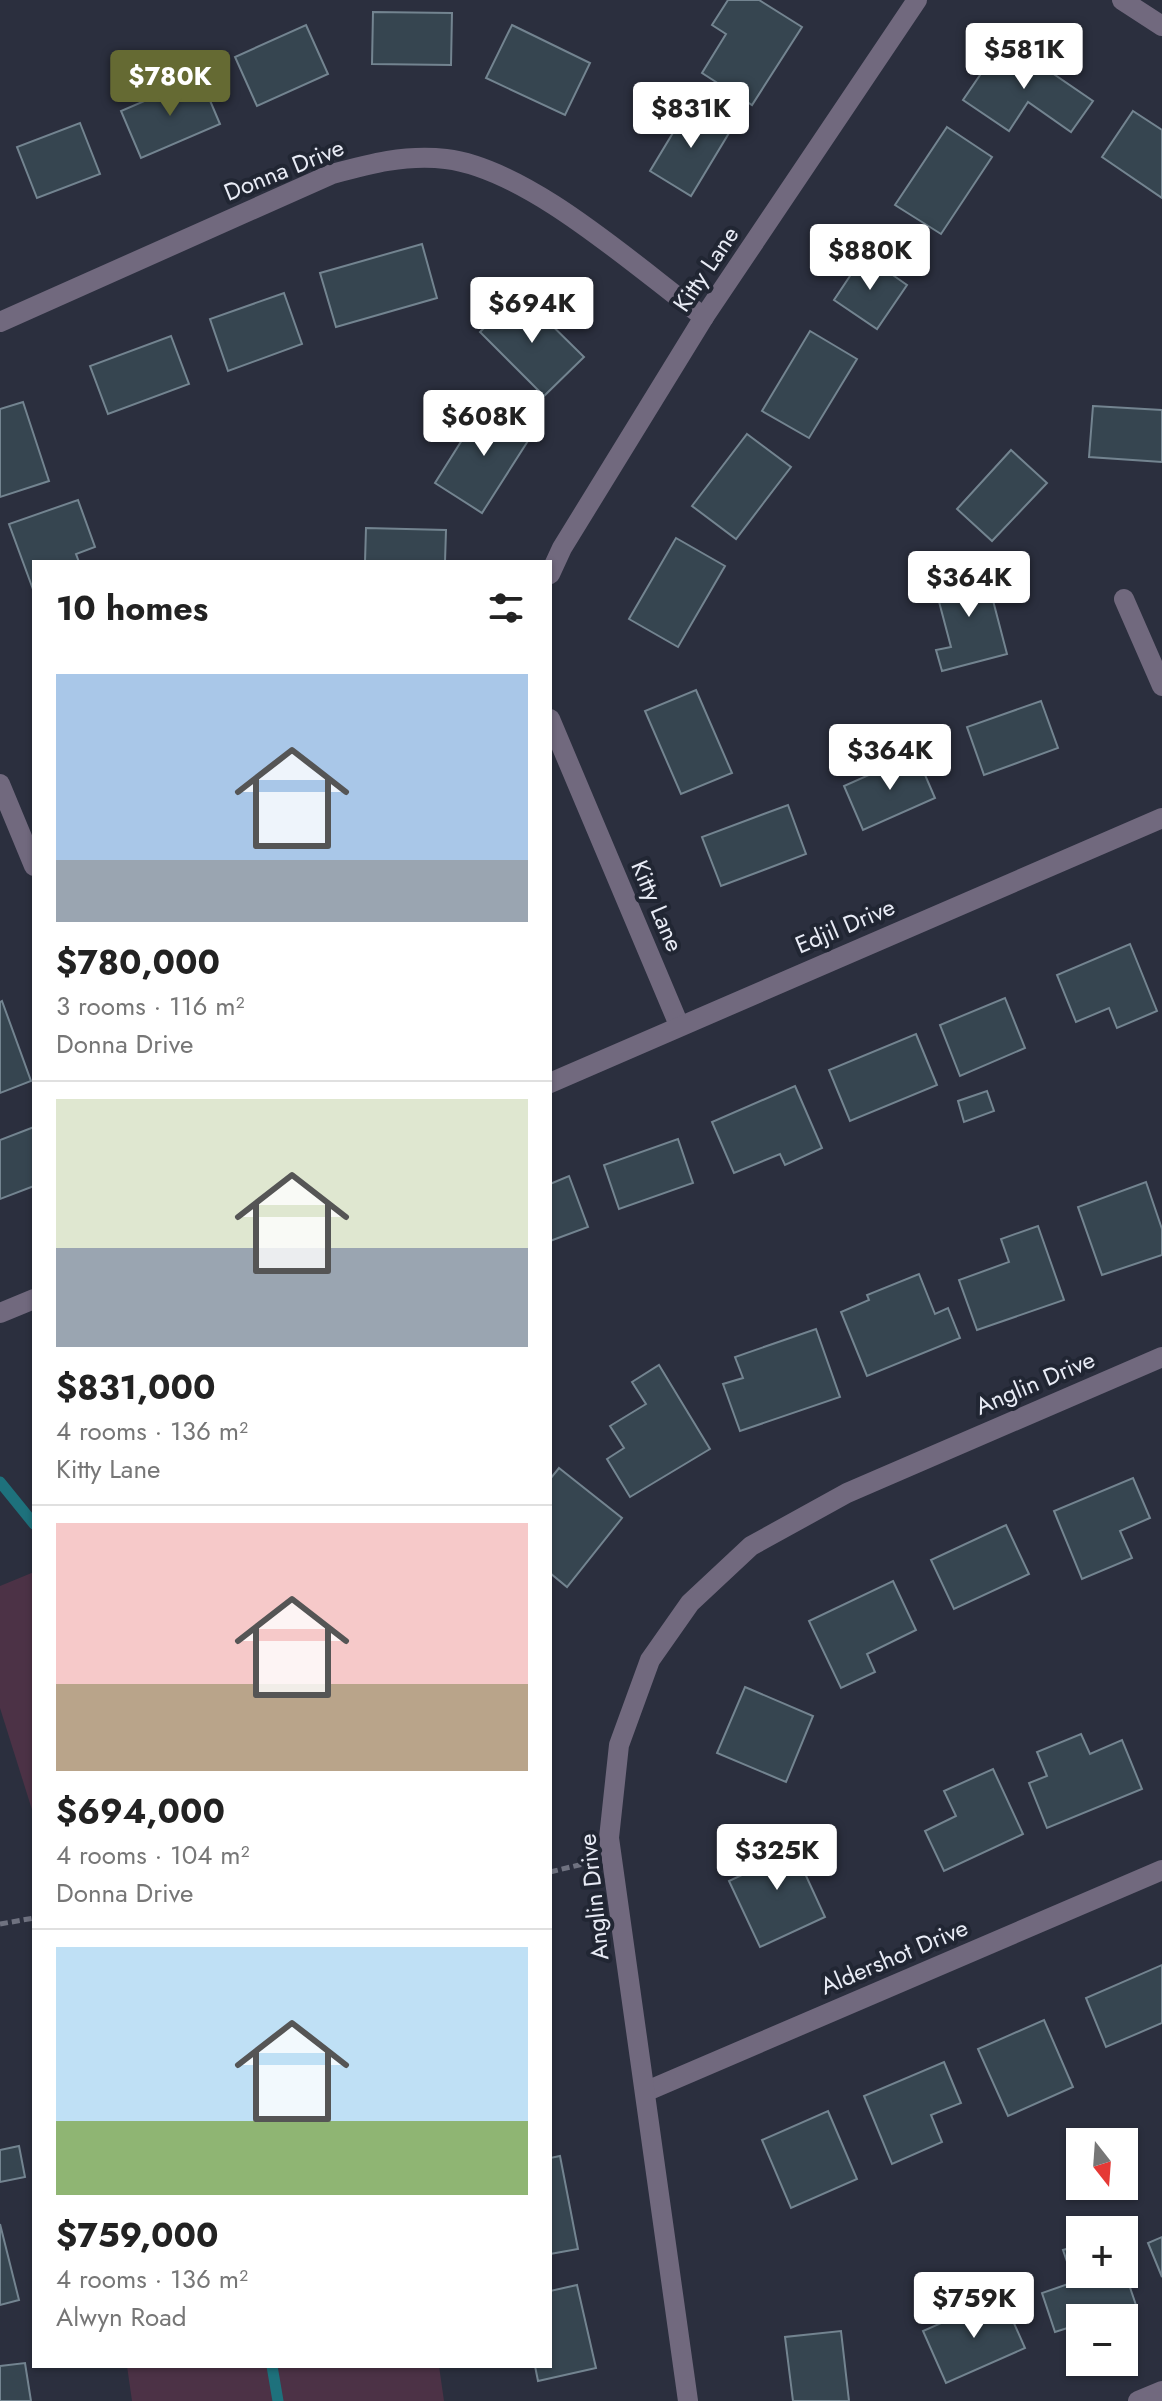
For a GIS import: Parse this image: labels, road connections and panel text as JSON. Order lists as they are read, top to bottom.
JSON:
{
  "streets": {
    "street": [
      "Donna Drive",
      "Kitty Lane",
      "Edjil Drive",
      "Anglin Drive",
      "Aldershot Drive"
    ]
  },
  "crossings": [
    ["Donna Drive", "Kitty Lane"],
    ["Kitty Lane", "Edjil Drive"],
    ["Anglin Drive", "Aldershot Drive"]
  ],
  "north": "bottom",
  "page": {
    "price": [
      "$581K",
      "$780K",
      "$831K",
      "$880K",
      "$694K",
      "$608K",
      "$364K",
      "$364K",
      "$325K",
      "$759K"
    ],
    "heading": "10 homes",
    "list": [
      {
        "name": "$780,000",
        "note": "3 rooms · 116 m² · Donna Drive"
      },
      {
        "name": "$831,000",
        "note": "4 rooms · 136 m² · Kitty Lane"
      },
      {
        "name": "$694,000",
        "note": "4 rooms · 104 m² · Donna Drive"
      },
      {
        "name": "$759,000",
        "note": "4 rooms · 136 m² · Alwyn Road"
      }
    ],
    "map_buttons": ["+", "−"]
  }
}
